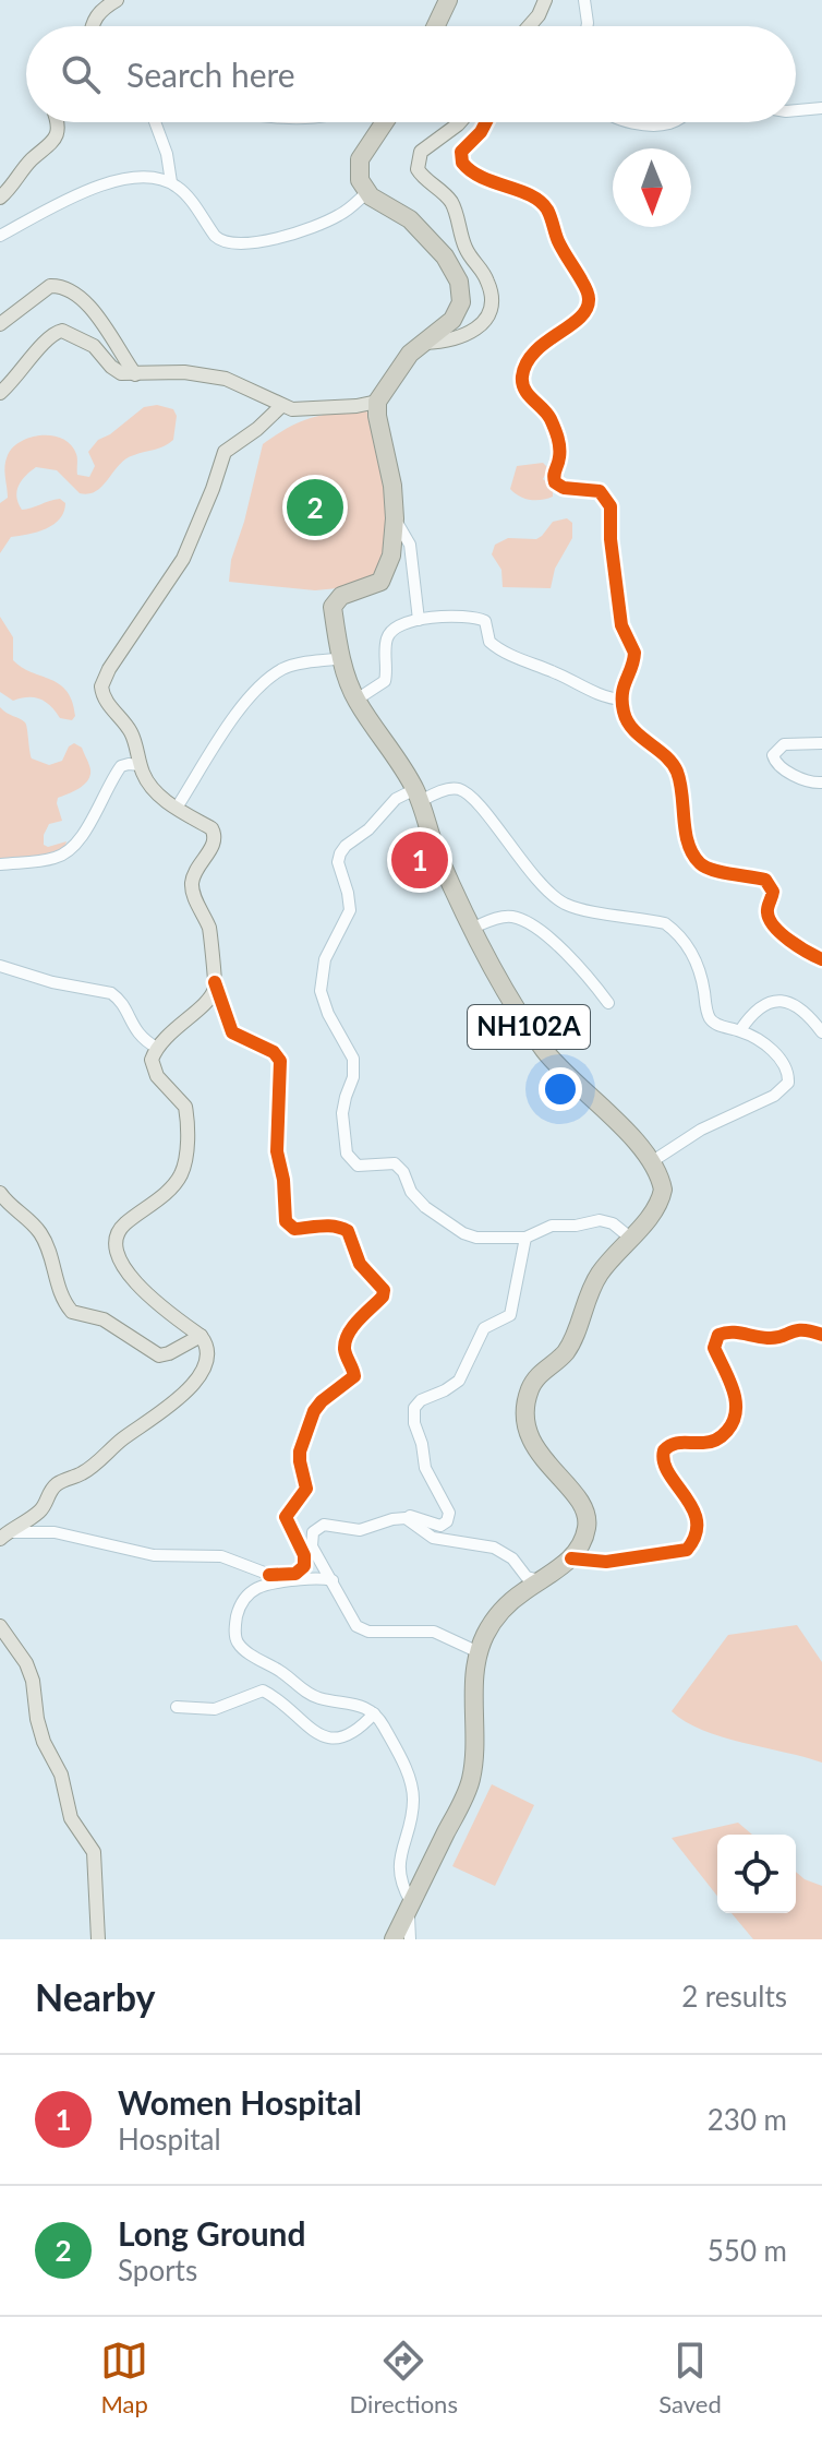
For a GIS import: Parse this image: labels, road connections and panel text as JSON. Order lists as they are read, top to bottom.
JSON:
{
  "streets": {
    "highway": ["NH102A"]
  },
  "north": "bottom",
  "page": {
    "search": "Search here",
    "pins": ["2", "1"],
    "heading": ["Nearby", "2 results"],
    "list": [
      {
        "mark": "1",
        "name": "Women Hospital",
        "note": "Hospital",
        "value": "230 m"
      },
      {
        "mark": "2",
        "name": "Long Ground",
        "note": "Sports",
        "value": "550 m"
      }
    ],
    "nav": ["Map", "Directions", "Saved"]
  }
}
